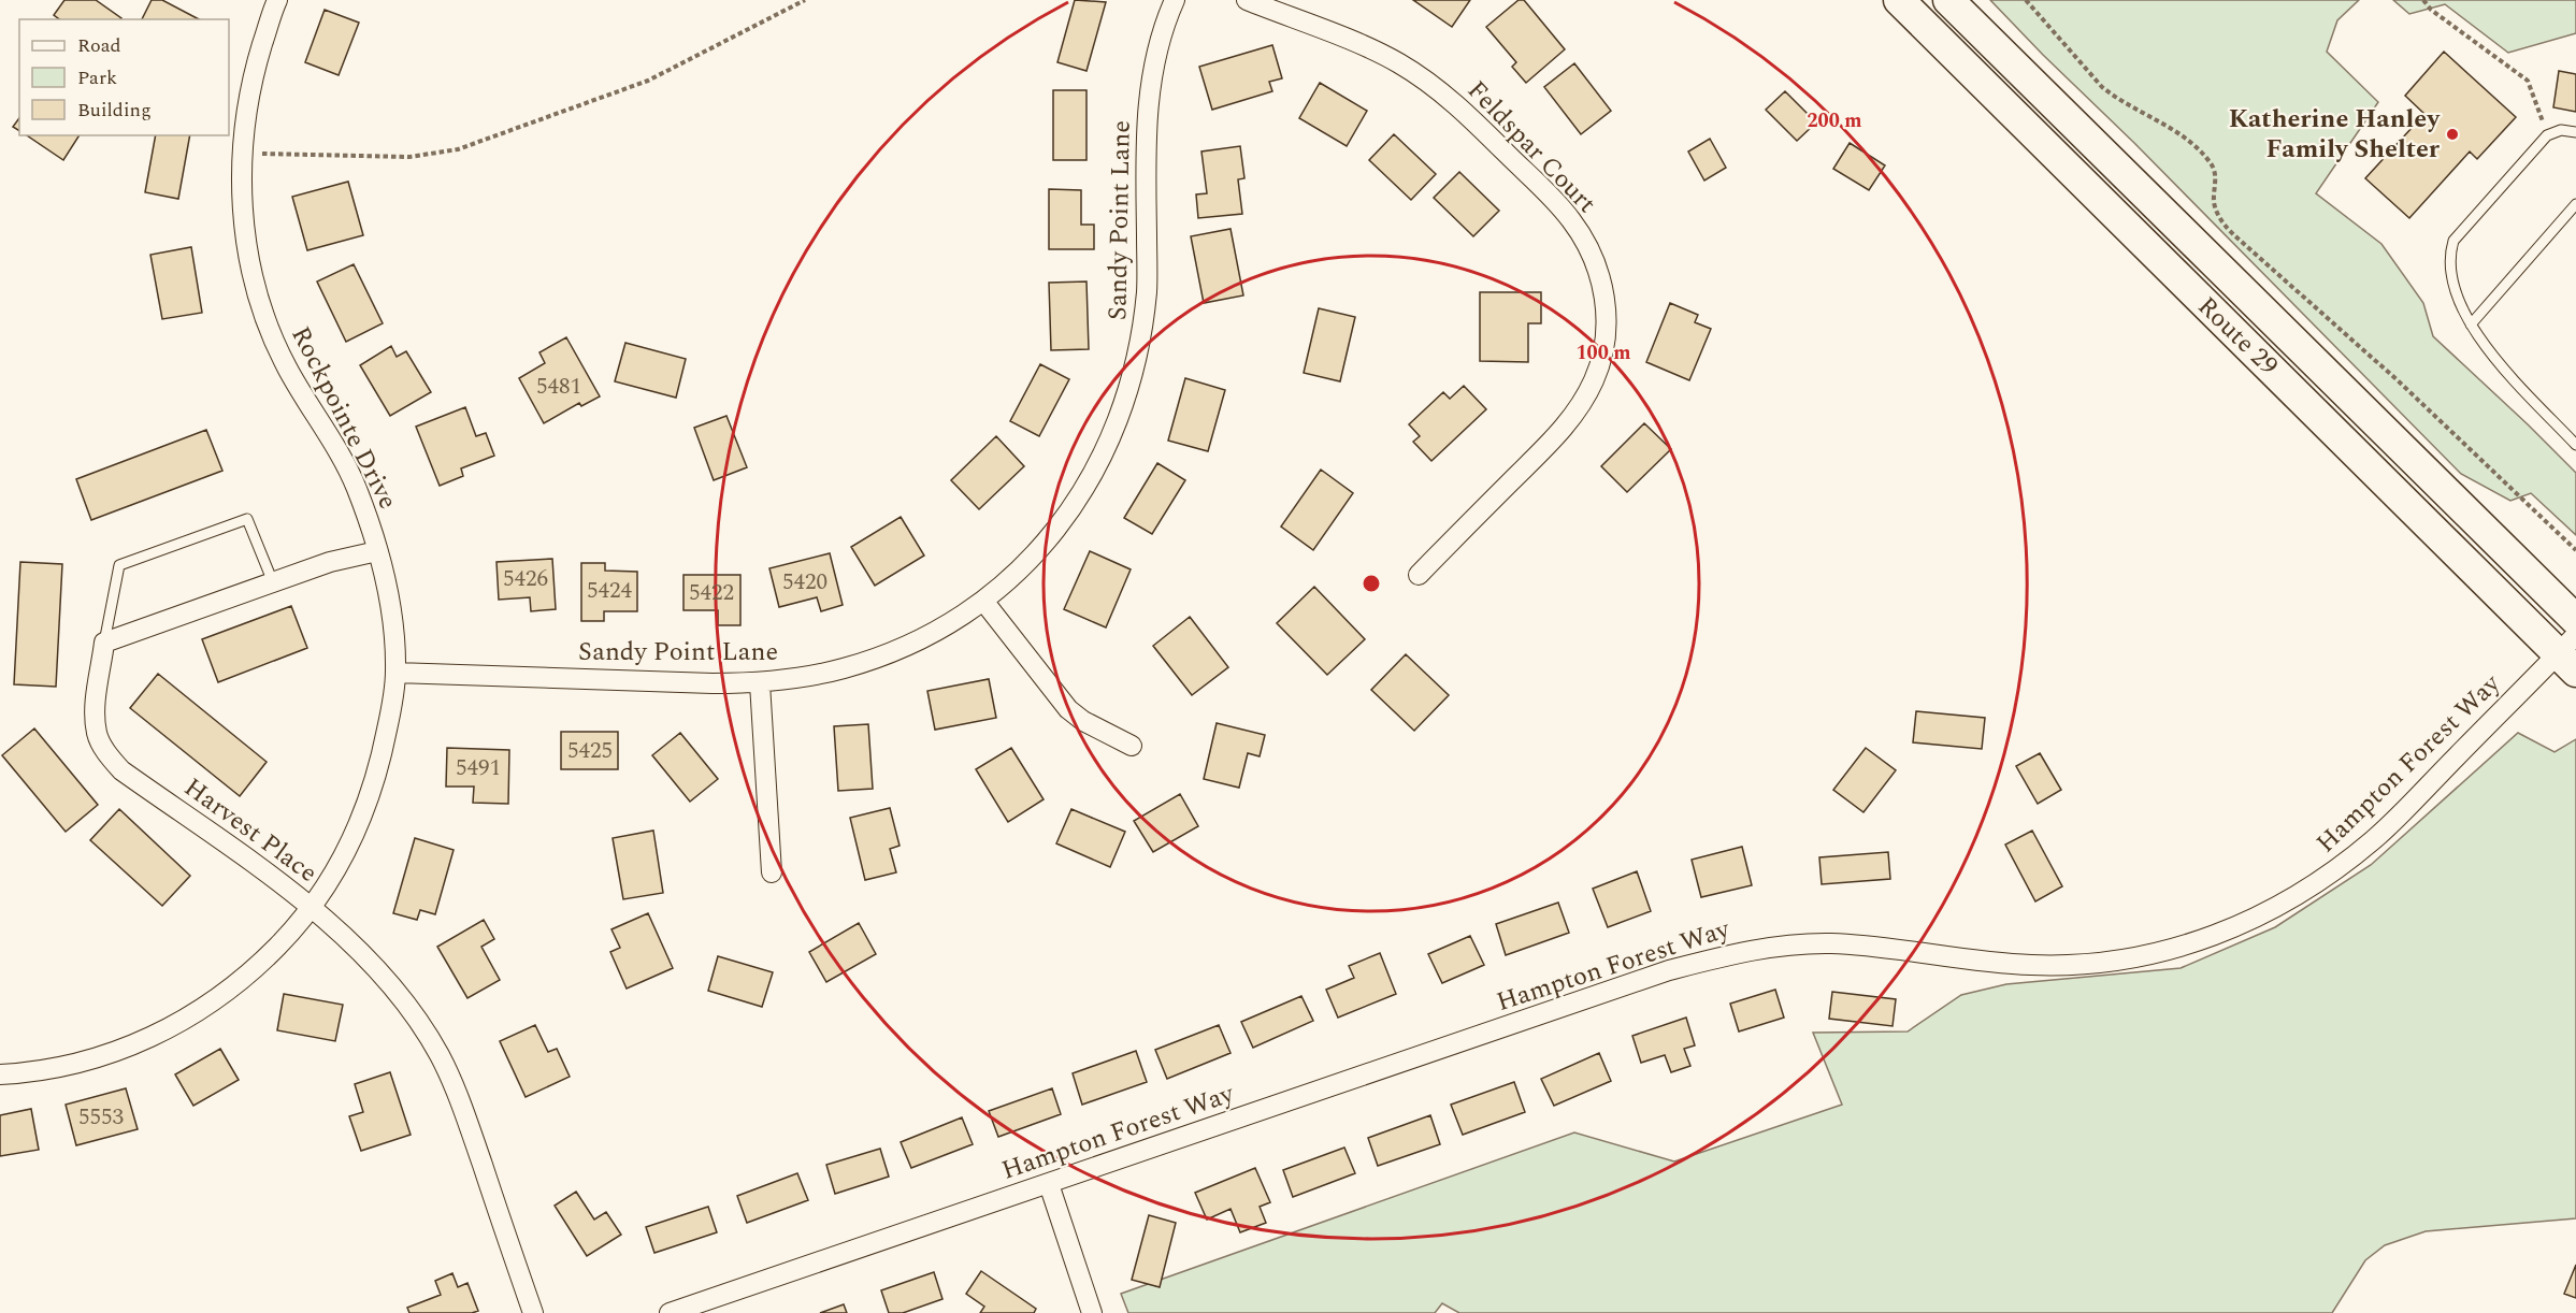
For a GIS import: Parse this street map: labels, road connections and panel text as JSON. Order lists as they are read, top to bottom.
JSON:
{
  "streets": {
    "main road": ["Route 29"],
    "street": [
      "Feldspar Court",
      "Sandy Point Lane",
      "Rockpointe Drive",
      "Hampton Forest Way",
      "Harvest Place"
    ]
  },
  "crossings": [
    ["Sandy Point Lane", "Rockpointe Drive"],
    ["Route 29", "Hampton Forest Way"],
    ["Rockpointe Drive", "Harvest Place"]
  ],
  "places": ["Katherine Hanley Family Shelter"],
  "house_numbers": [
    "5481",
    "5426",
    "5420",
    "5424",
    "5422",
    "5425",
    "5491",
    "5553"
  ],
  "legend": ["Road", "Park", "Building"],
  "rings": ["200 m", "100 m"]
}
